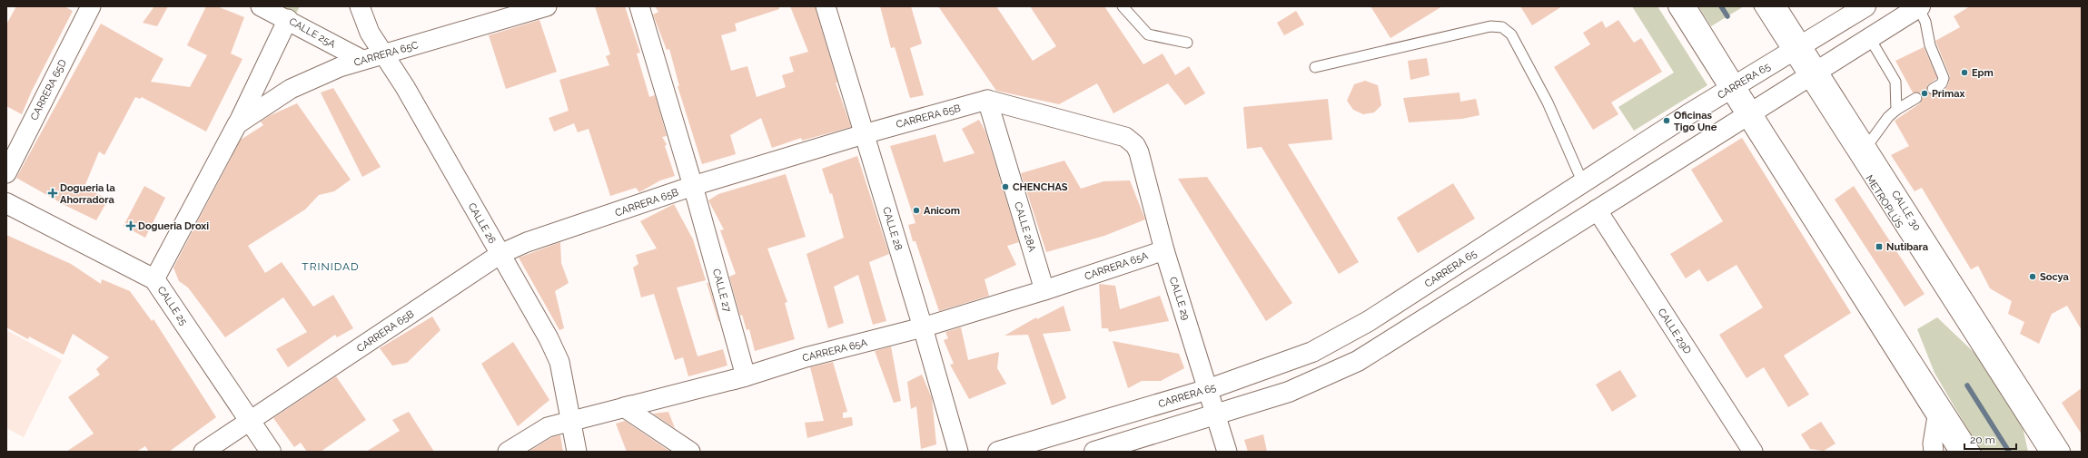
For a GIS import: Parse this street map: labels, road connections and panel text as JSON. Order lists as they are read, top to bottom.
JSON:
{
  "streets": {
    "main road": ["CARRERA 65", "CALLE 30", "CALLE 25"],
    "street": [
      "CALLE 25A",
      "CARRERA 65C",
      "CARRERA 65D",
      "CARRERA 65B",
      "CALLE 26",
      "CALLE 28A",
      "CALLE 28",
      "CARRERA 65A",
      "CALLE 27",
      "CALLE 29",
      "CALLE 29D"
    ],
    "lane": ["METROPLÚS"]
  },
  "crossings": [
    ["CALLE 25A", "CARRERA 65C"],
    ["CARRERA 65C", "CALLE 26"],
    ["CARRERA 65C", "CALLE 25"],
    ["CARRERA 65", "CALLE 30"],
    ["CARRERA 65", "CALLE 29"],
    ["CARRERA 65B", "CALLE 26"],
    ["CARRERA 65B", "CALLE 28A"],
    ["CARRERA 65B", "CALLE 28"],
    ["CARRERA 65B", "CALLE 27"],
    ["CARRERA 65B", "CALLE 29"],
    ["CARRERA 65B", "CALLE 25"],
    ["METROPLÚS", "CALLE 30"],
    ["CALLE 26", "CARRERA 65A"],
    ["CALLE 28A", "CARRERA 65A"],
    ["CALLE 28A", "CALLE 29"],
    ["CALLE 28", "CARRERA 65A"],
    ["CARRERA 65A", "CALLE 27"],
    ["CARRERA 65A", "CALLE 29"]
  ],
  "districts": ["TRINIDAD"],
  "places": {
    "other": [
      "Epm",
      "Primax",
      "Oficinas Tigo Une",
      "CHENCHAS",
      "Anicom",
      "Socya"
    ],
    "health": ["Dogueria la Ahorradora", "Dogueria Droxi"],
    "transit": ["Nutibara"]
  },
  "scale_bar": "20 m"
}
